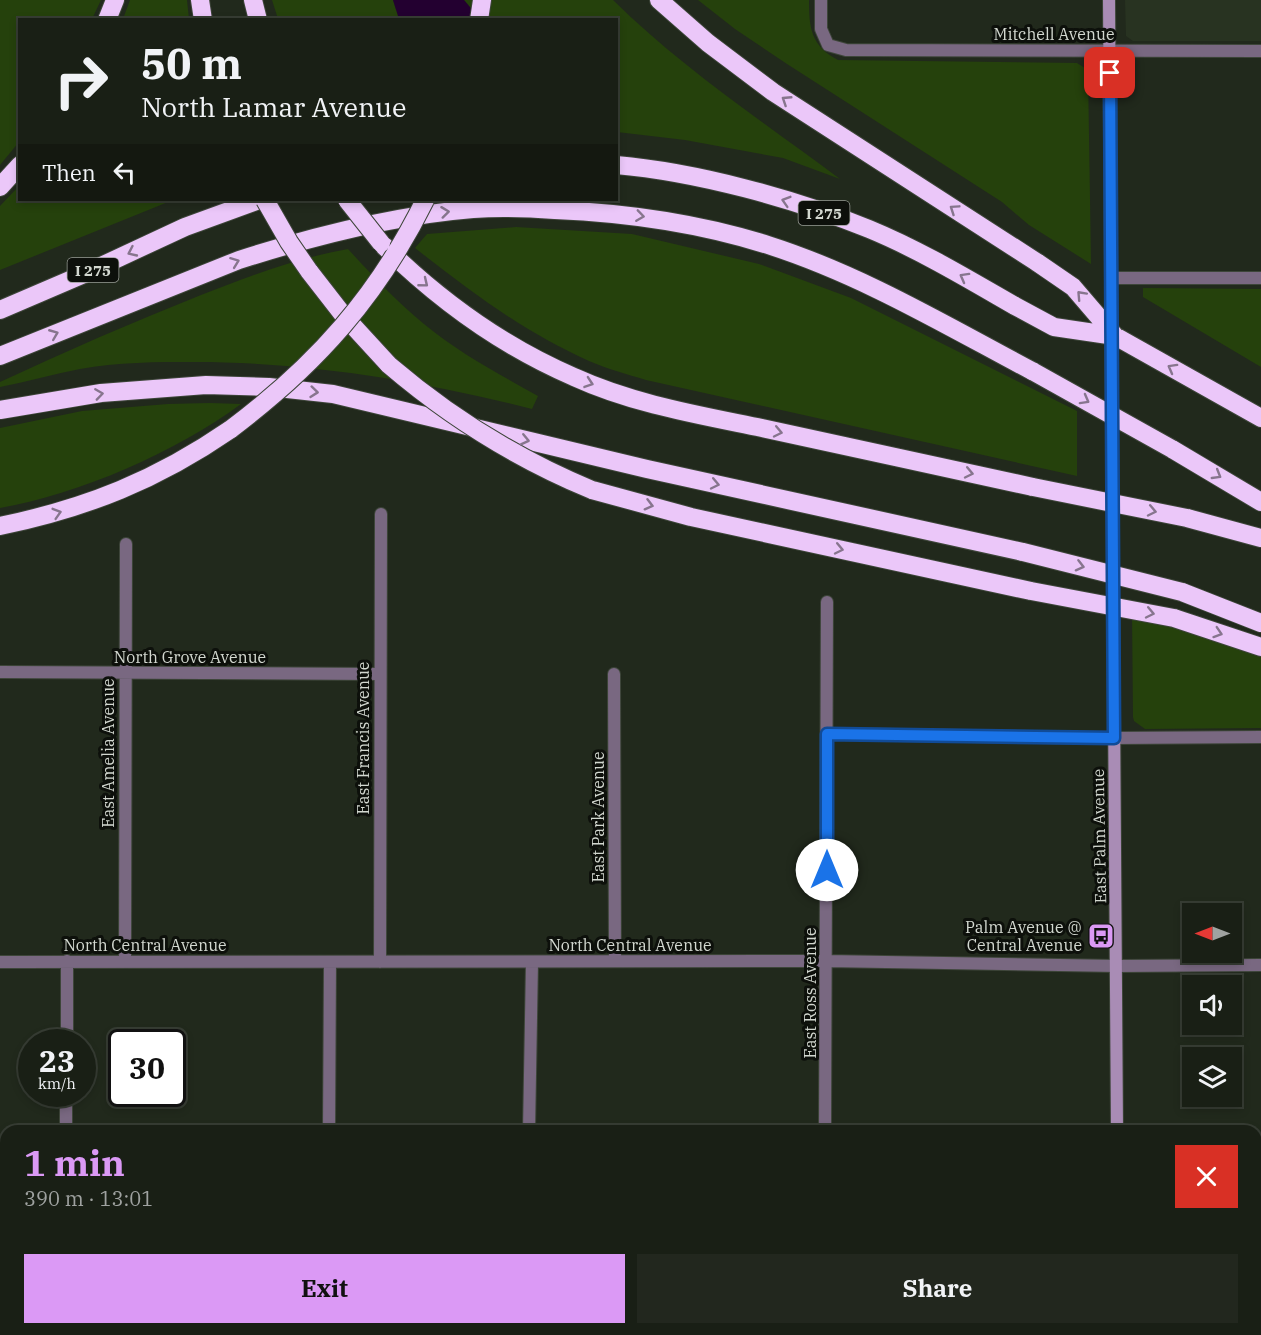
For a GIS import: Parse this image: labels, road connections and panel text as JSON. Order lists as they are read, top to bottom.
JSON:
{
  "streets": {
    "highway": ["I 275"],
    "street": [
      "Mitchell Avenue",
      "North Grove Avenue",
      "East Francis Avenue",
      "East Amelia Avenue",
      "East Park Avenue",
      "East Palm Avenue",
      "North Central Avenue",
      "East Ross Avenue"
    ]
  },
  "crossings": [
    ["Mitchell Avenue", "East Palm Avenue"],
    ["North Grove Avenue", "East Francis Avenue"],
    ["North Grove Avenue", "East Amelia Avenue"],
    ["East Francis Avenue", "North Central Avenue"],
    ["East Amelia Avenue", "North Central Avenue"],
    ["East Park Avenue", "North Central Avenue"],
    ["East Palm Avenue", "North Central Avenue"],
    ["North Central Avenue", "East Ross Avenue"]
  ],
  "places": {
    "bus stop": ["Palm Avenue @ Central Avenue"]
  },
  "north": "left",
  "page": {
    "turn": ["50 m", "North Lamar Avenue"],
    "then": "Then",
    "speed": "23 km/h",
    "limit": "30",
    "heading": ["1 min", "390 m · 13:01"],
    "buttons": ["Exit", "Share"]
  }
}
